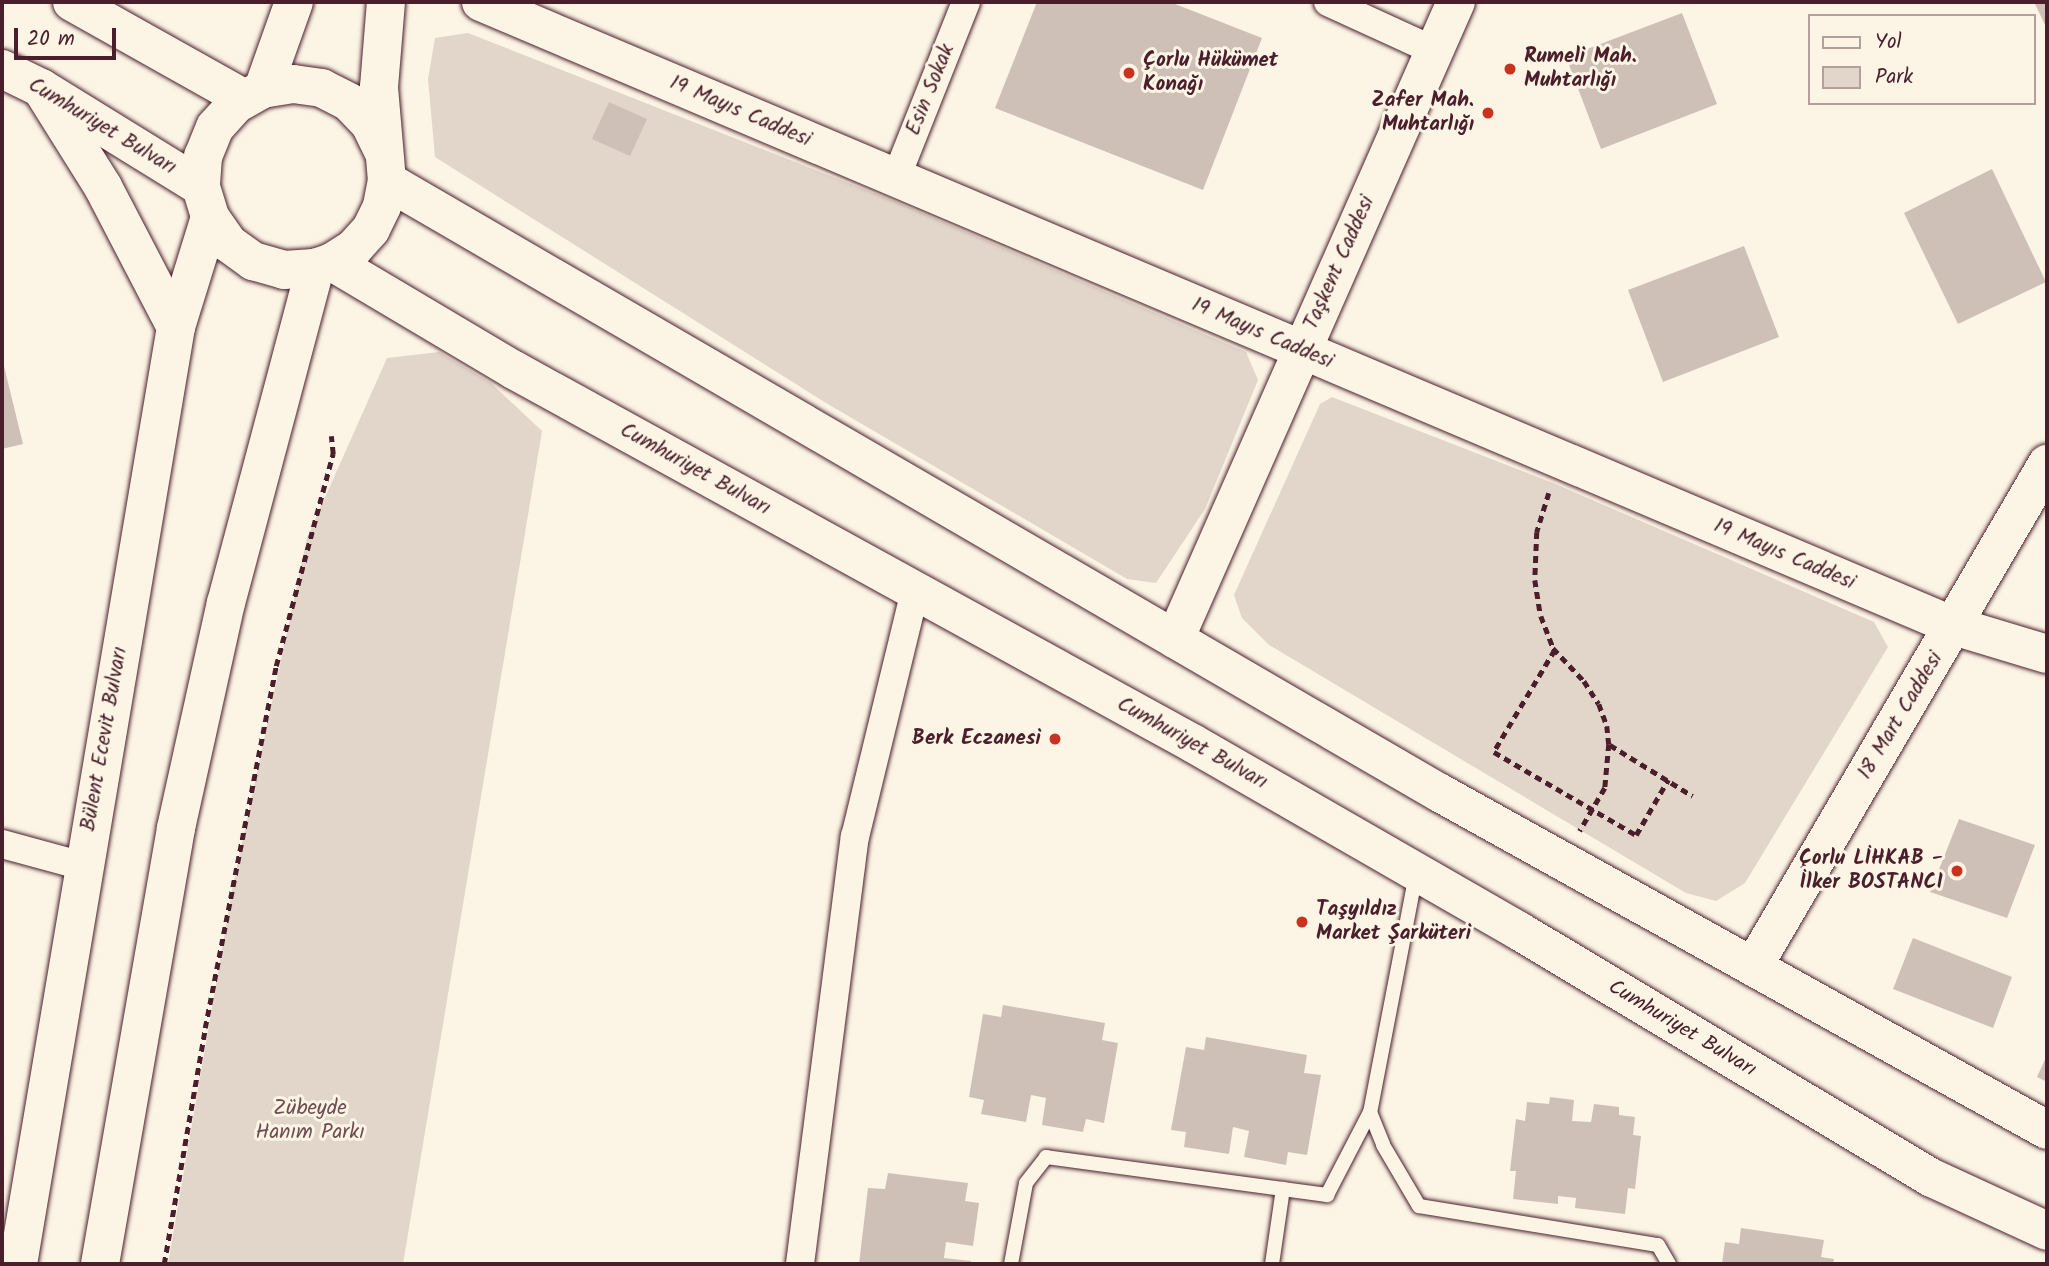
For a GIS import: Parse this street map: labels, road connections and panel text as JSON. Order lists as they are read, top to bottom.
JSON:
{
  "streets": {
    "main road": [
      "19 Mayıs Caddesi",
      "Cumhuriyet Bulvarı",
      "Taşkent Caddesi",
      "18 Mart Caddesi",
      "Bülent Ecevit Bulvarı"
    ],
    "street": ["Esin Sokak"]
  },
  "crossings": [
    ["Esin Sokak", "19 Mayıs Caddesi"],
    ["19 Mayıs Caddesi", "Taşkent Caddesi"],
    ["19 Mayıs Caddesi", "18 Mart Caddesi"],
    ["Cumhuriyet Bulvarı", "Bülent Ecevit Bulvarı"]
  ],
  "parks": ["Zübeyde Hanım Parkı"],
  "places": [
    "Rumeli Mah. Muhtarlığı",
    "Çorlu Hükümet Konağı",
    "Zafer Mah. Muhtarlığı",
    "Berk Eczanesi",
    "Çorlu LİHKAB - İlker BOSTANCI",
    "Taşyıldız Market Şarküteri"
  ],
  "legend": ["Yol", "Park"],
  "scale_bar": "20 m"
}
